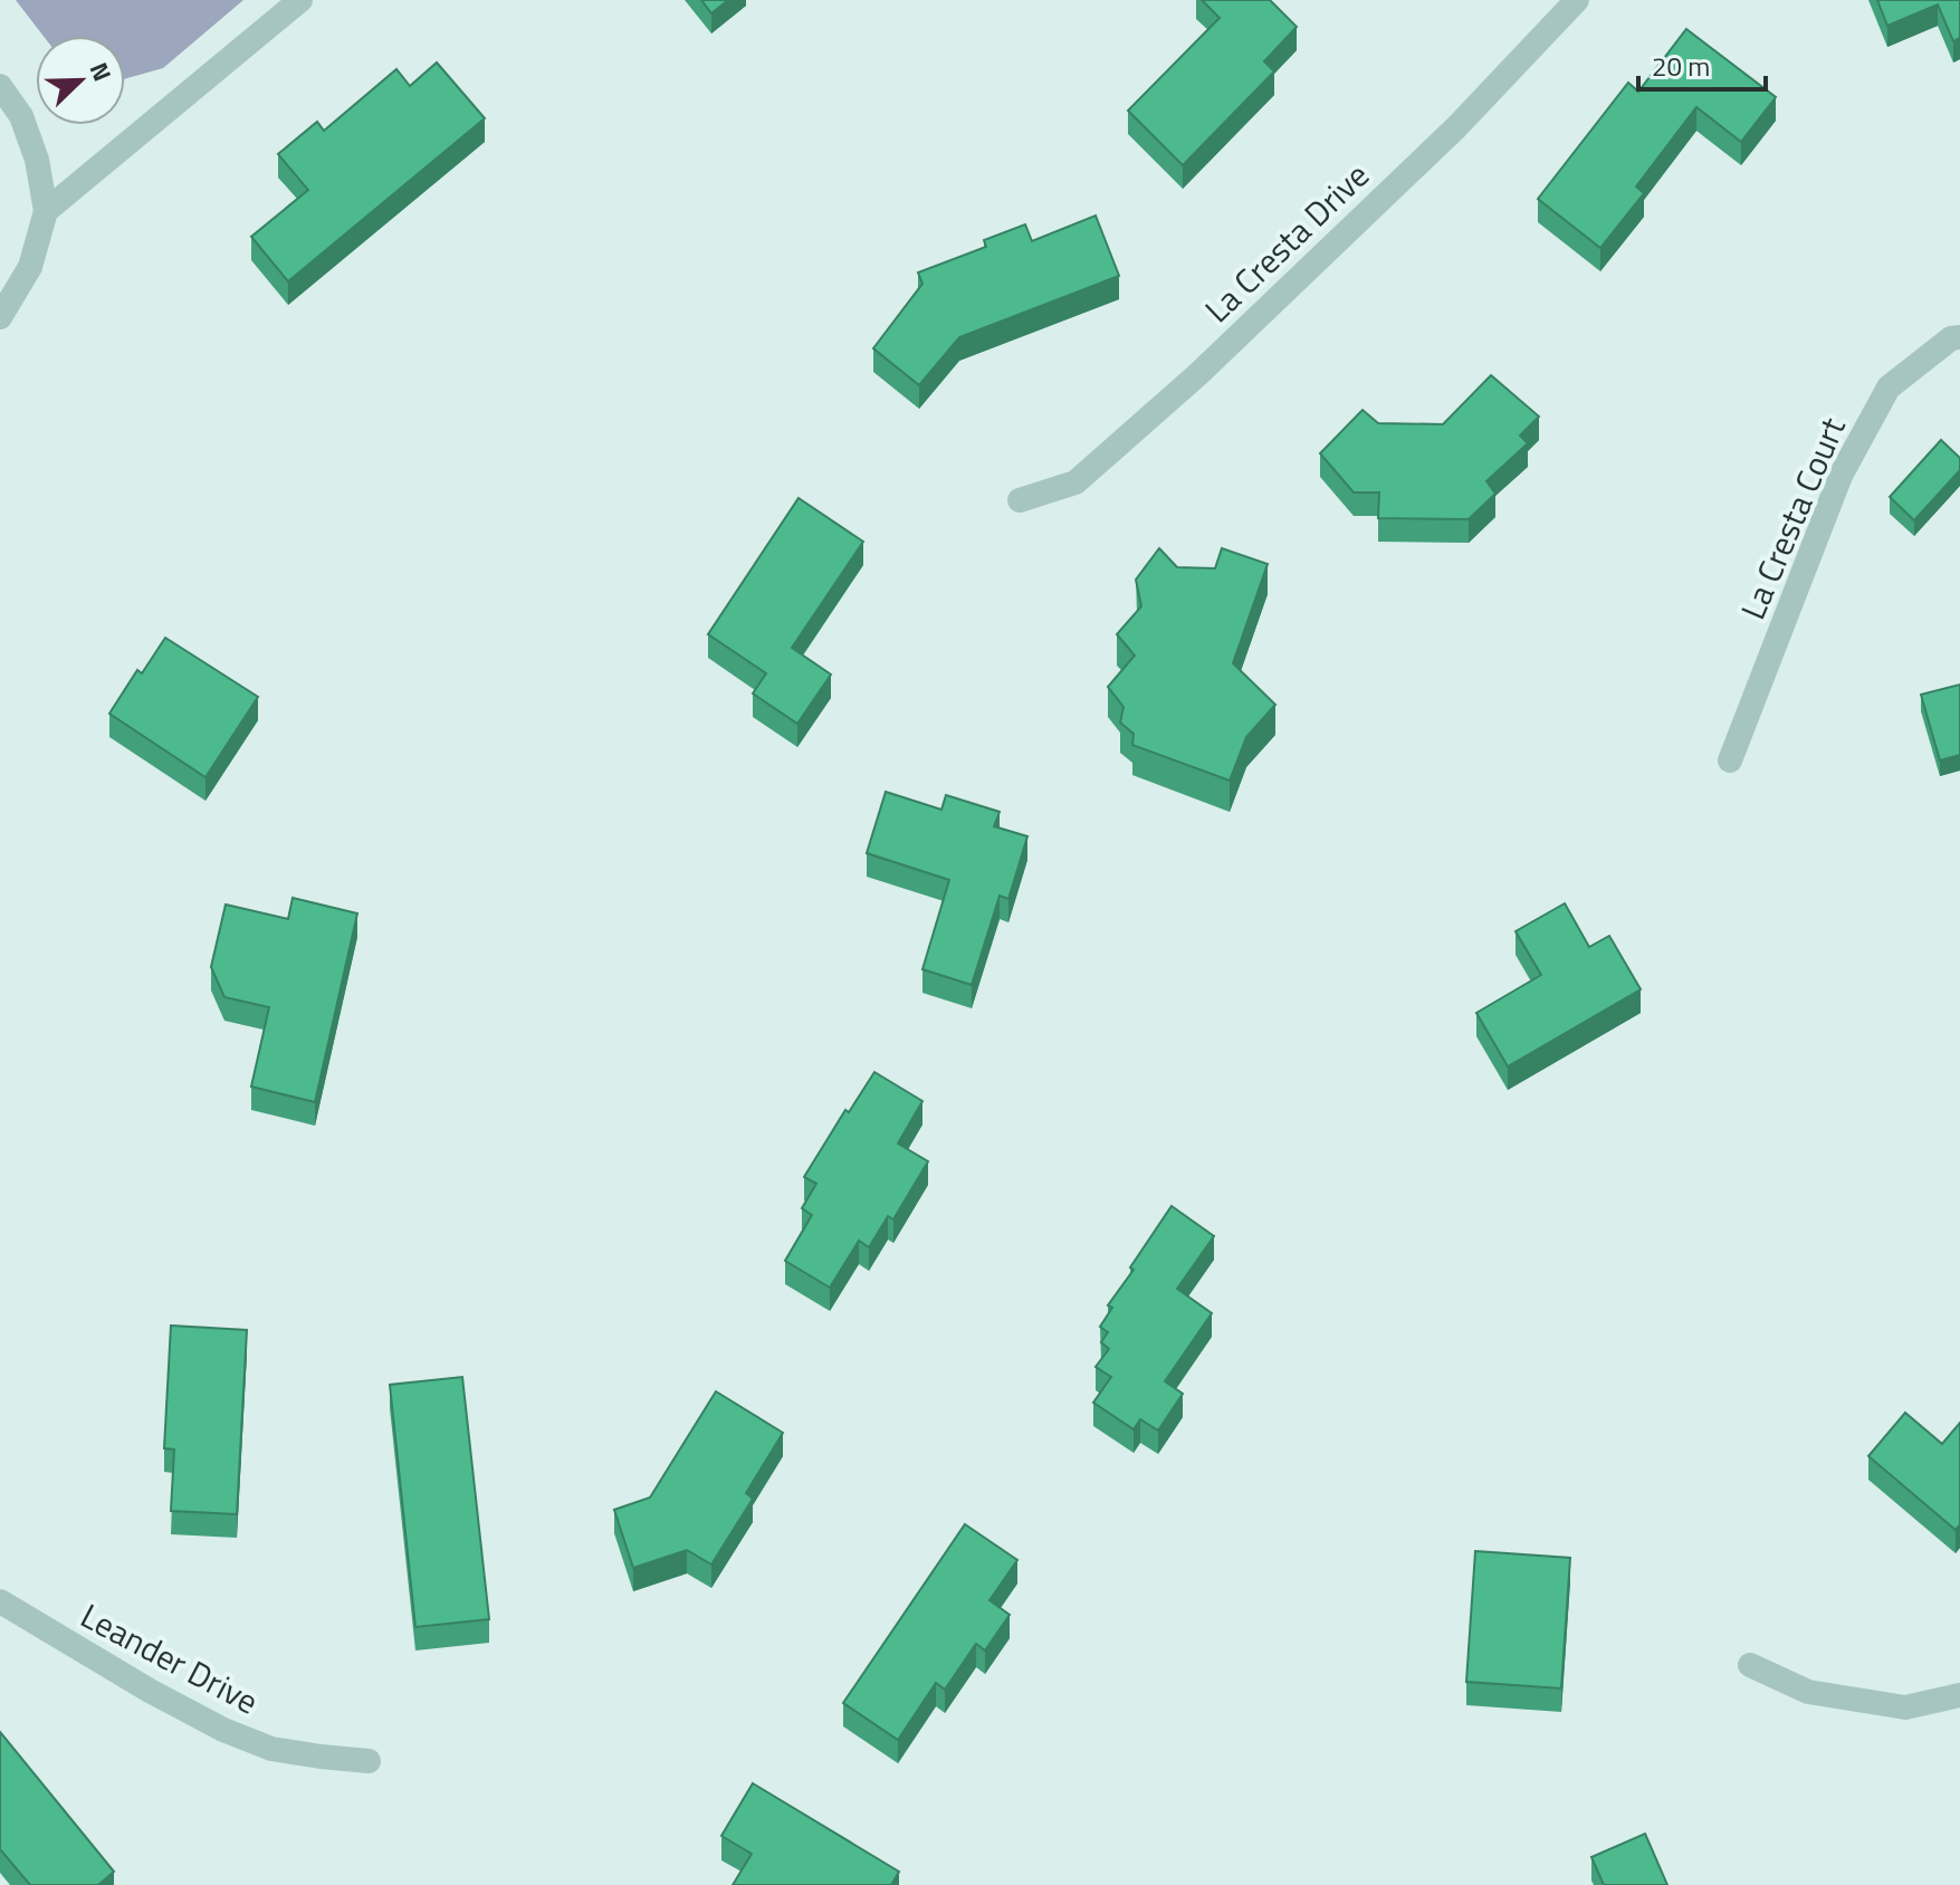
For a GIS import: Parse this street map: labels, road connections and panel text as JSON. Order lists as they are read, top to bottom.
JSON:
{
  "streets": {
    "street": ["La Cresta Drive", "La Cresta Court", "Leander Drive"]
  },
  "scale_bar": "20 m",
  "north": "top right"
}
